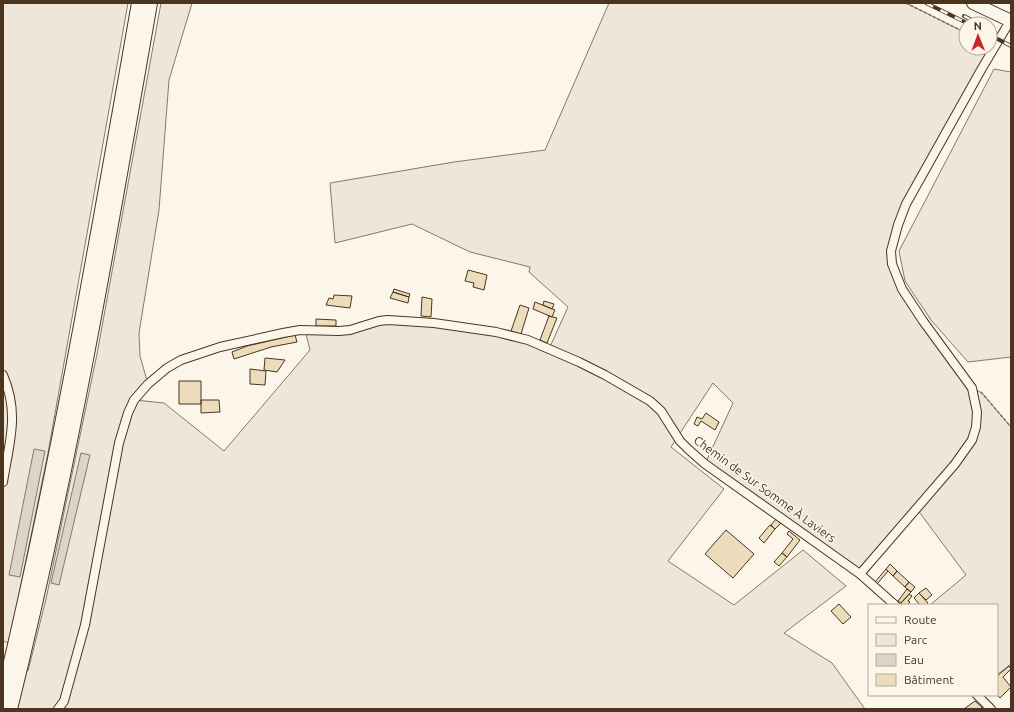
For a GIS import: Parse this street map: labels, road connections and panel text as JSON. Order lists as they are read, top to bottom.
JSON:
{
  "streets": {
    "street": ["Chemin de Sur Somme À Laviers"]
  },
  "legend": [
    "Route",
    "Parc",
    "Eau",
    "Bâtiment"
  ],
  "north": "top"
}
